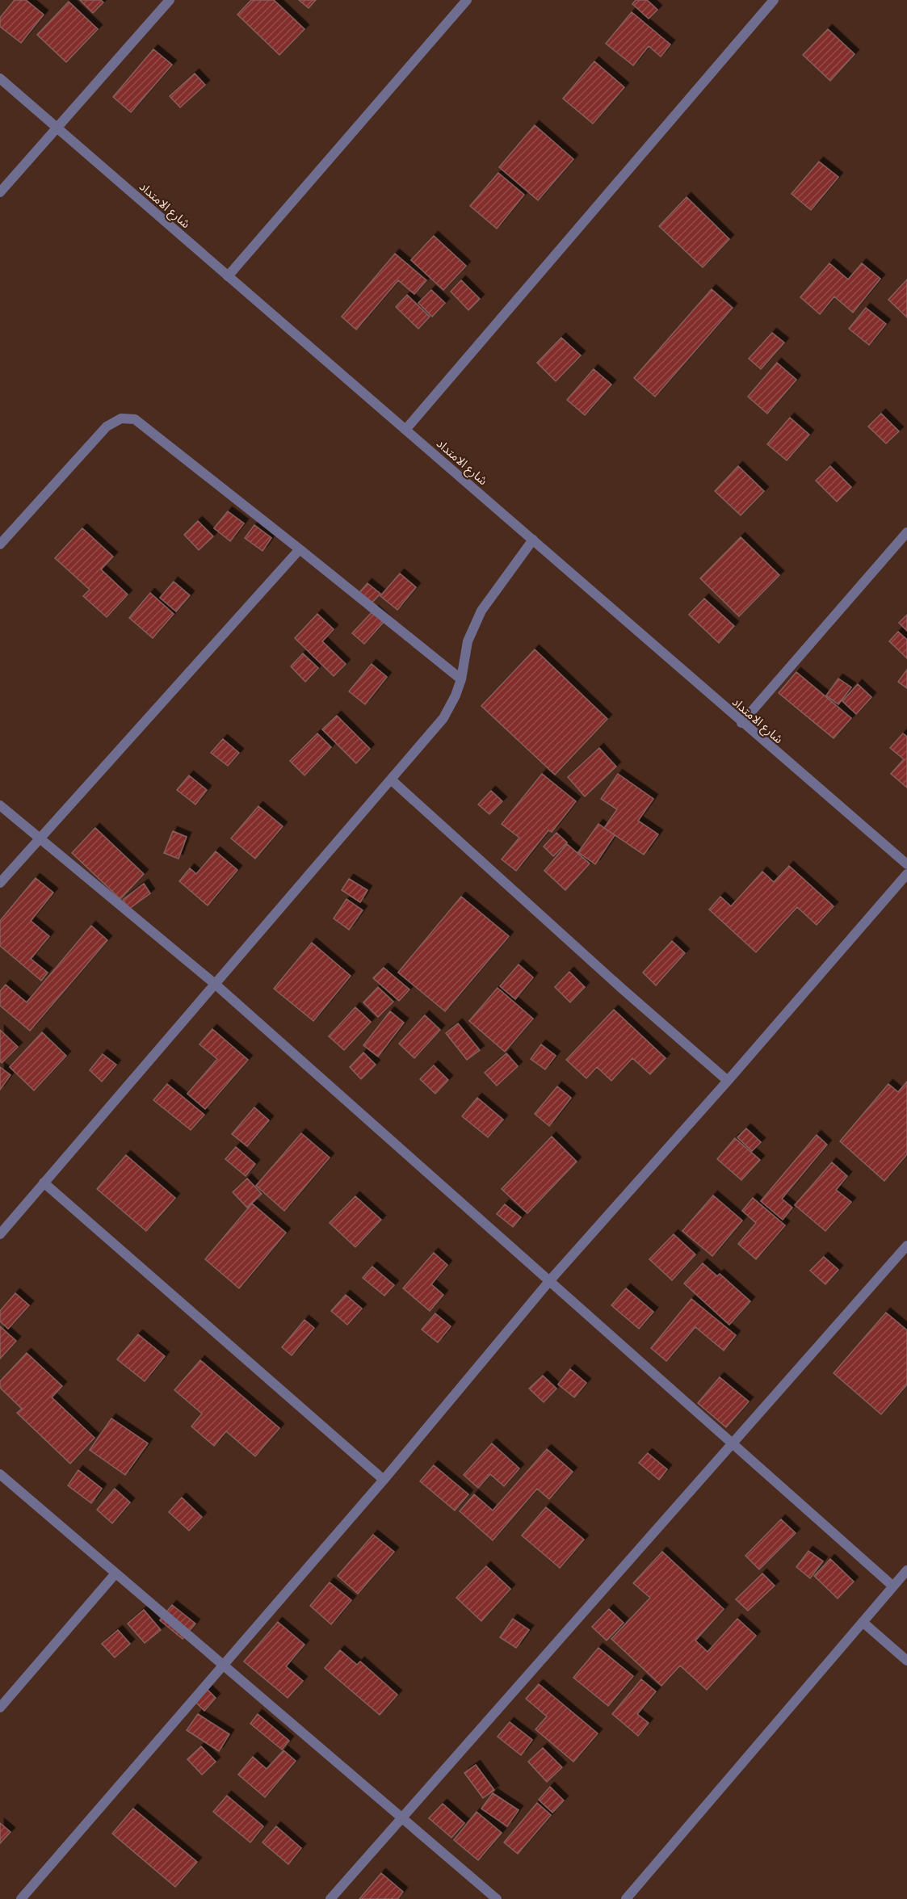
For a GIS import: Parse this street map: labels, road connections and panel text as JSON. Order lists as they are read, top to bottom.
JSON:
{
  "streets": {
    "street": ["شارع الامتداد"]
  }
}
